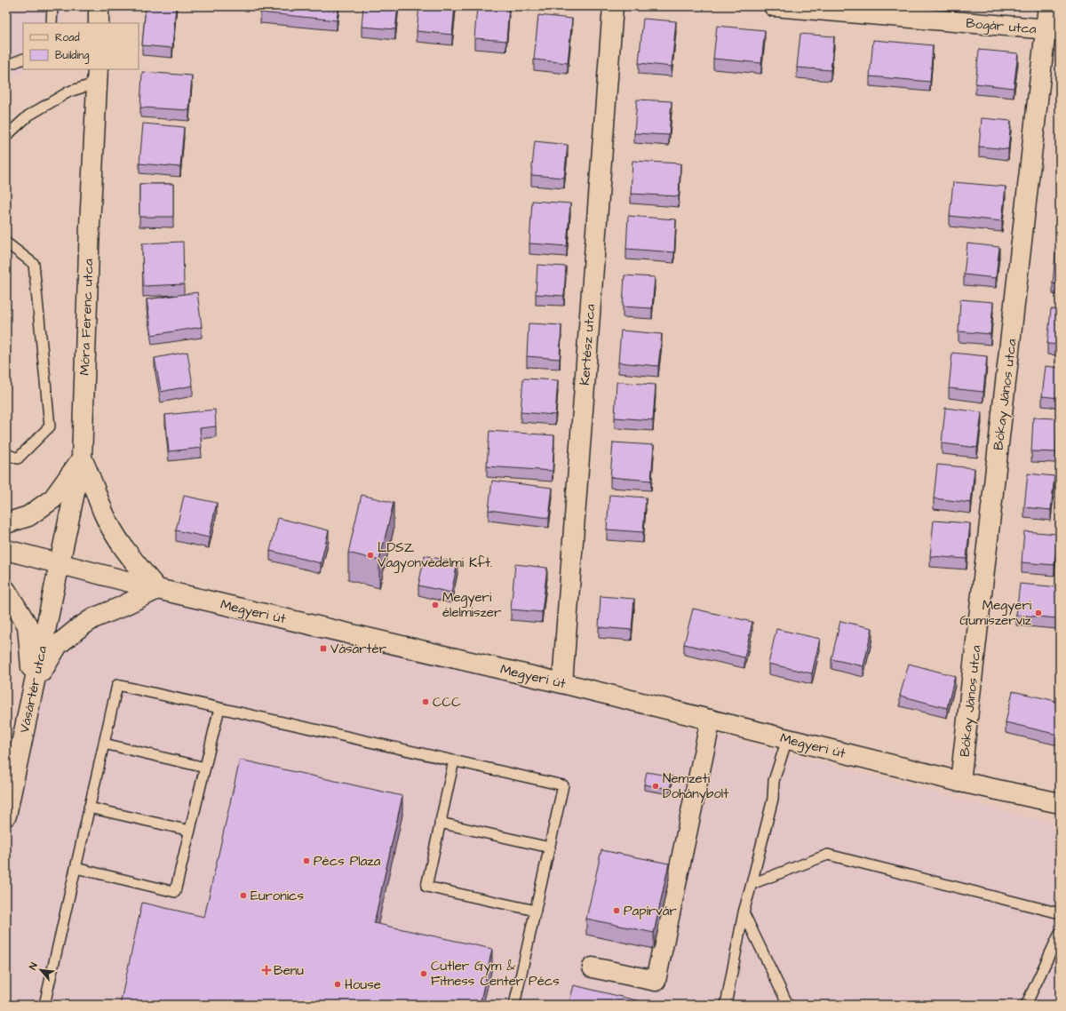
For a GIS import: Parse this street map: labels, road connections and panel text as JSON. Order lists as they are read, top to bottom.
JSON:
{
  "streets": {
    "street": [
      "Bogár utca",
      "Móra Ferenc utca",
      "Kertész utca",
      "Bókay János utca",
      "Megyeri út",
      "Vásártér utca"
    ]
  },
  "crossings": [
    ["Bogár utca", "Bókay János utca"],
    ["Móra Ferenc utca", "Megyeri út"],
    ["Móra Ferenc utca", "Vásártér utca"],
    ["Kertész utca", "Megyeri út"],
    ["Bókay János utca", "Megyeri út"],
    ["Megyeri út", "Vásártér utca"]
  ],
  "places": {
    "other": [
      "LDSZ Vagyonvédelmi Kft.",
      "Megyeri élelmiszer",
      "Megyeri Gumiszerviz",
      "CCC",
      "Nemzeti Dohánybolt",
      "Pécs Plaza",
      "Euronics",
      "Papírvár",
      "Cutler Gym & Fitness Center Pécs",
      "House"
    ],
    "transit": ["Vásártér"],
    "health": ["Benu"]
  },
  "legend": ["Road", "Building"],
  "north": "top left"
}
